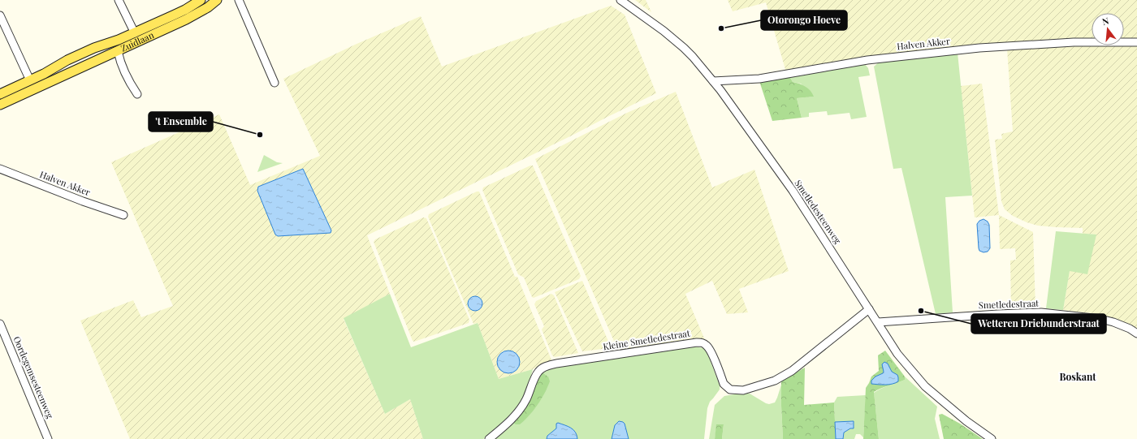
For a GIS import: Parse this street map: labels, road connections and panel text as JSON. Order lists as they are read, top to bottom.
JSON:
{
  "streets": {
    "main road": ["Zuidlaan"],
    "street": [
      "Halven Akker",
      "Smetledesteenweg",
      "Smetledestraat",
      "Kleine Smetledestraat",
      "Oordegemsesteenweg"
    ]
  },
  "crossings": [
    ["Halven Akker", "Smetledesteenweg"],
    ["Smetledesteenweg", "Smetledestraat"],
    ["Smetledesteenweg", "Kleine Smetledestraat"]
  ],
  "districts": ["Boskant"],
  "places": ["Otorongo Hoeve", "'t Ensemble", "Wetteren Driebunderstraat"],
  "north": "top"
}
